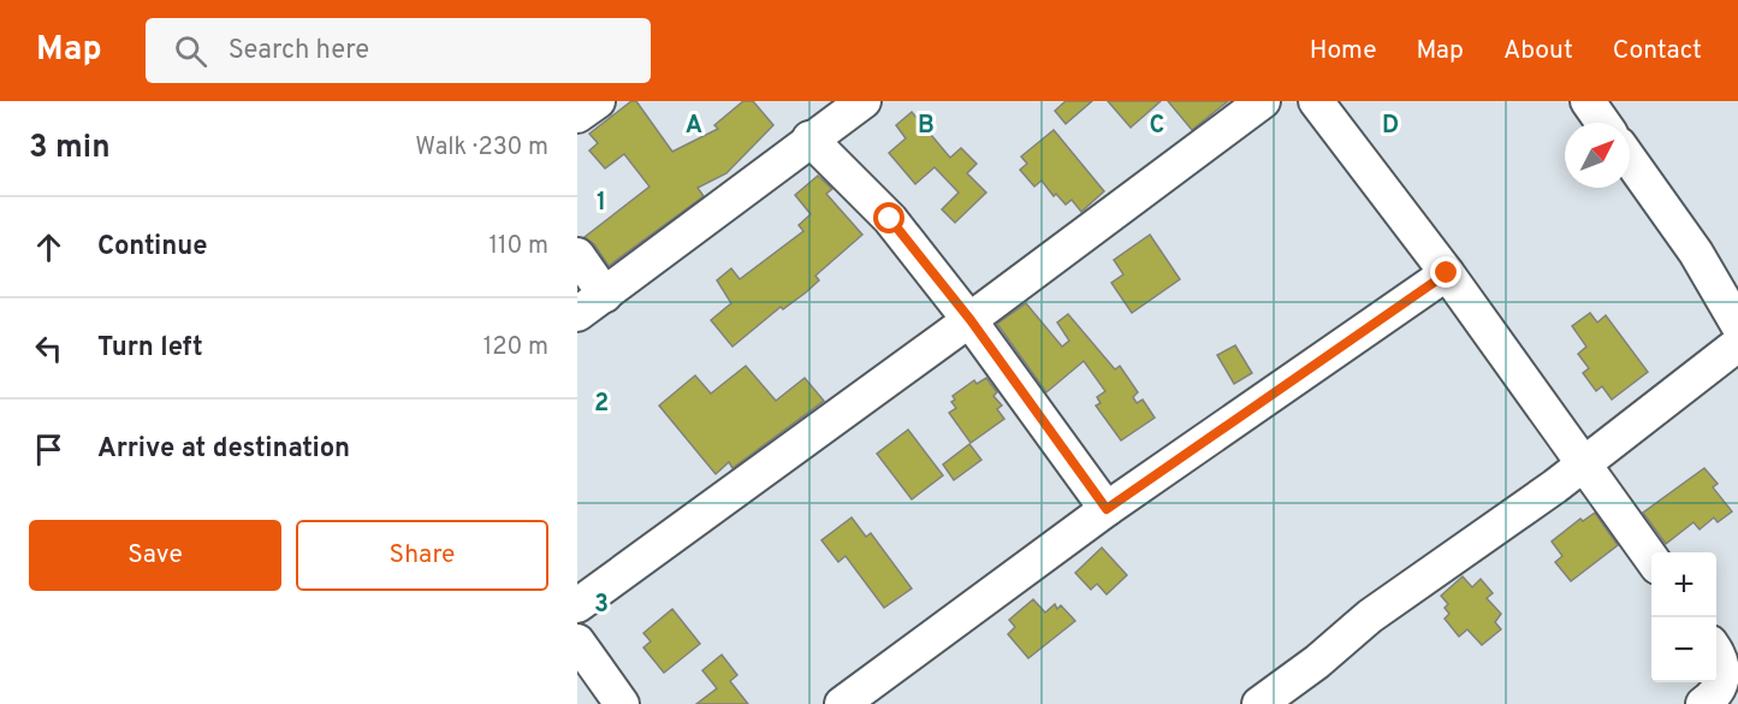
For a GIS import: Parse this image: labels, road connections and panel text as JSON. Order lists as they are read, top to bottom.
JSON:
{
  "north": "top right",
  "page": {
    "header": "Map",
    "search": "Search here",
    "nav": [
      "Home",
      "Map",
      "About",
      "Contact"
    ],
    "heading": ["3 min", "Walk · 230 m"],
    "list": [
      ["Continue", "110 m"],
      ["Turn left", "120 m"],
      "Arrive at destination"
    ],
    "buttons": ["Save", "Share"],
    "map_buttons": ["+", "−"]
  },
  "grid": {
    "columns": [
      "A",
      "B",
      "C",
      "D"
    ],
    "rows": ["1", "2", "3"]
  }
}
